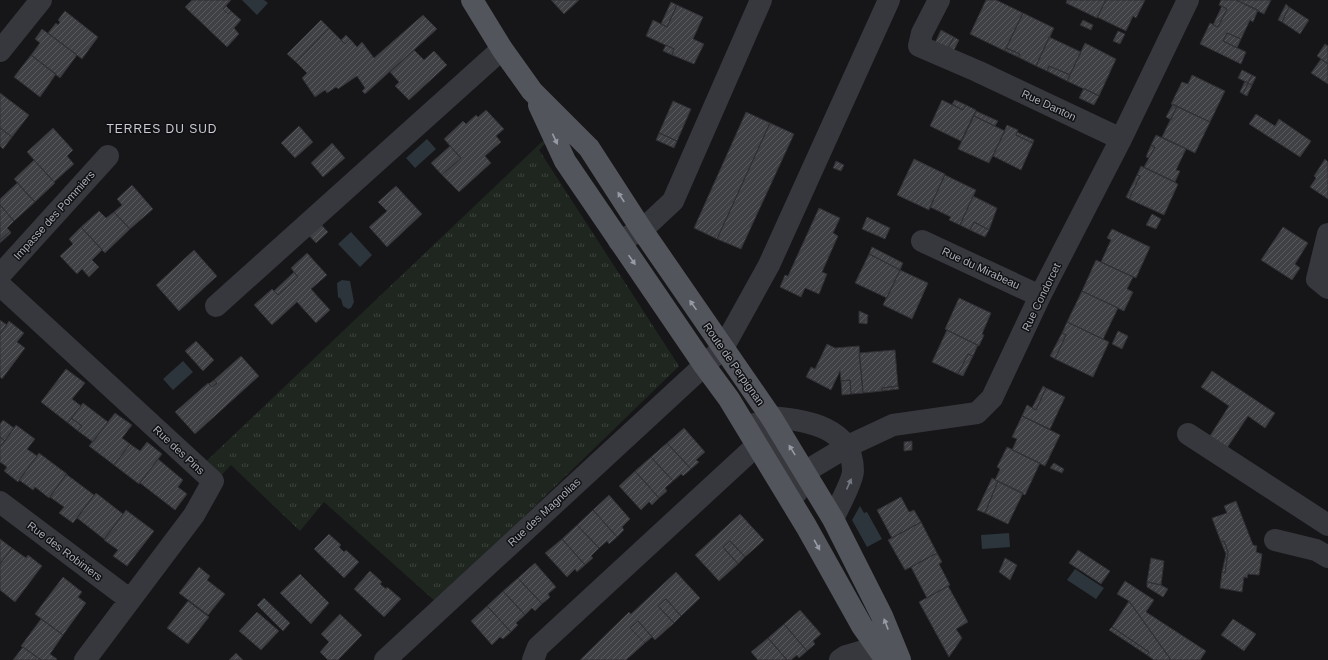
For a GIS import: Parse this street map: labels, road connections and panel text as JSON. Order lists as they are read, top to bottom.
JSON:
{
  "streets": {
    "main road": ["Route de Perpignan"],
    "street": [
      "Rue Danton",
      "Impasse des Pommiers",
      "Rue du Mirabeau",
      "Rue Condorcet",
      "Rue des Pins",
      "Rue des Magnolias",
      "Rue des Robiniers"
    ]
  },
  "crossings": [
    ["Rue Danton", "Rue Condorcet"],
    ["Rue du Mirabeau", "Rue Condorcet"],
    ["Rue Condorcet", "Route de Perpignan"],
    ["Route de Perpignan", "Rue des Magnolias"],
    ["Rue des Pins", "Rue des Robiniers"]
  ],
  "districts": ["TERRES DU SUD"]
}
